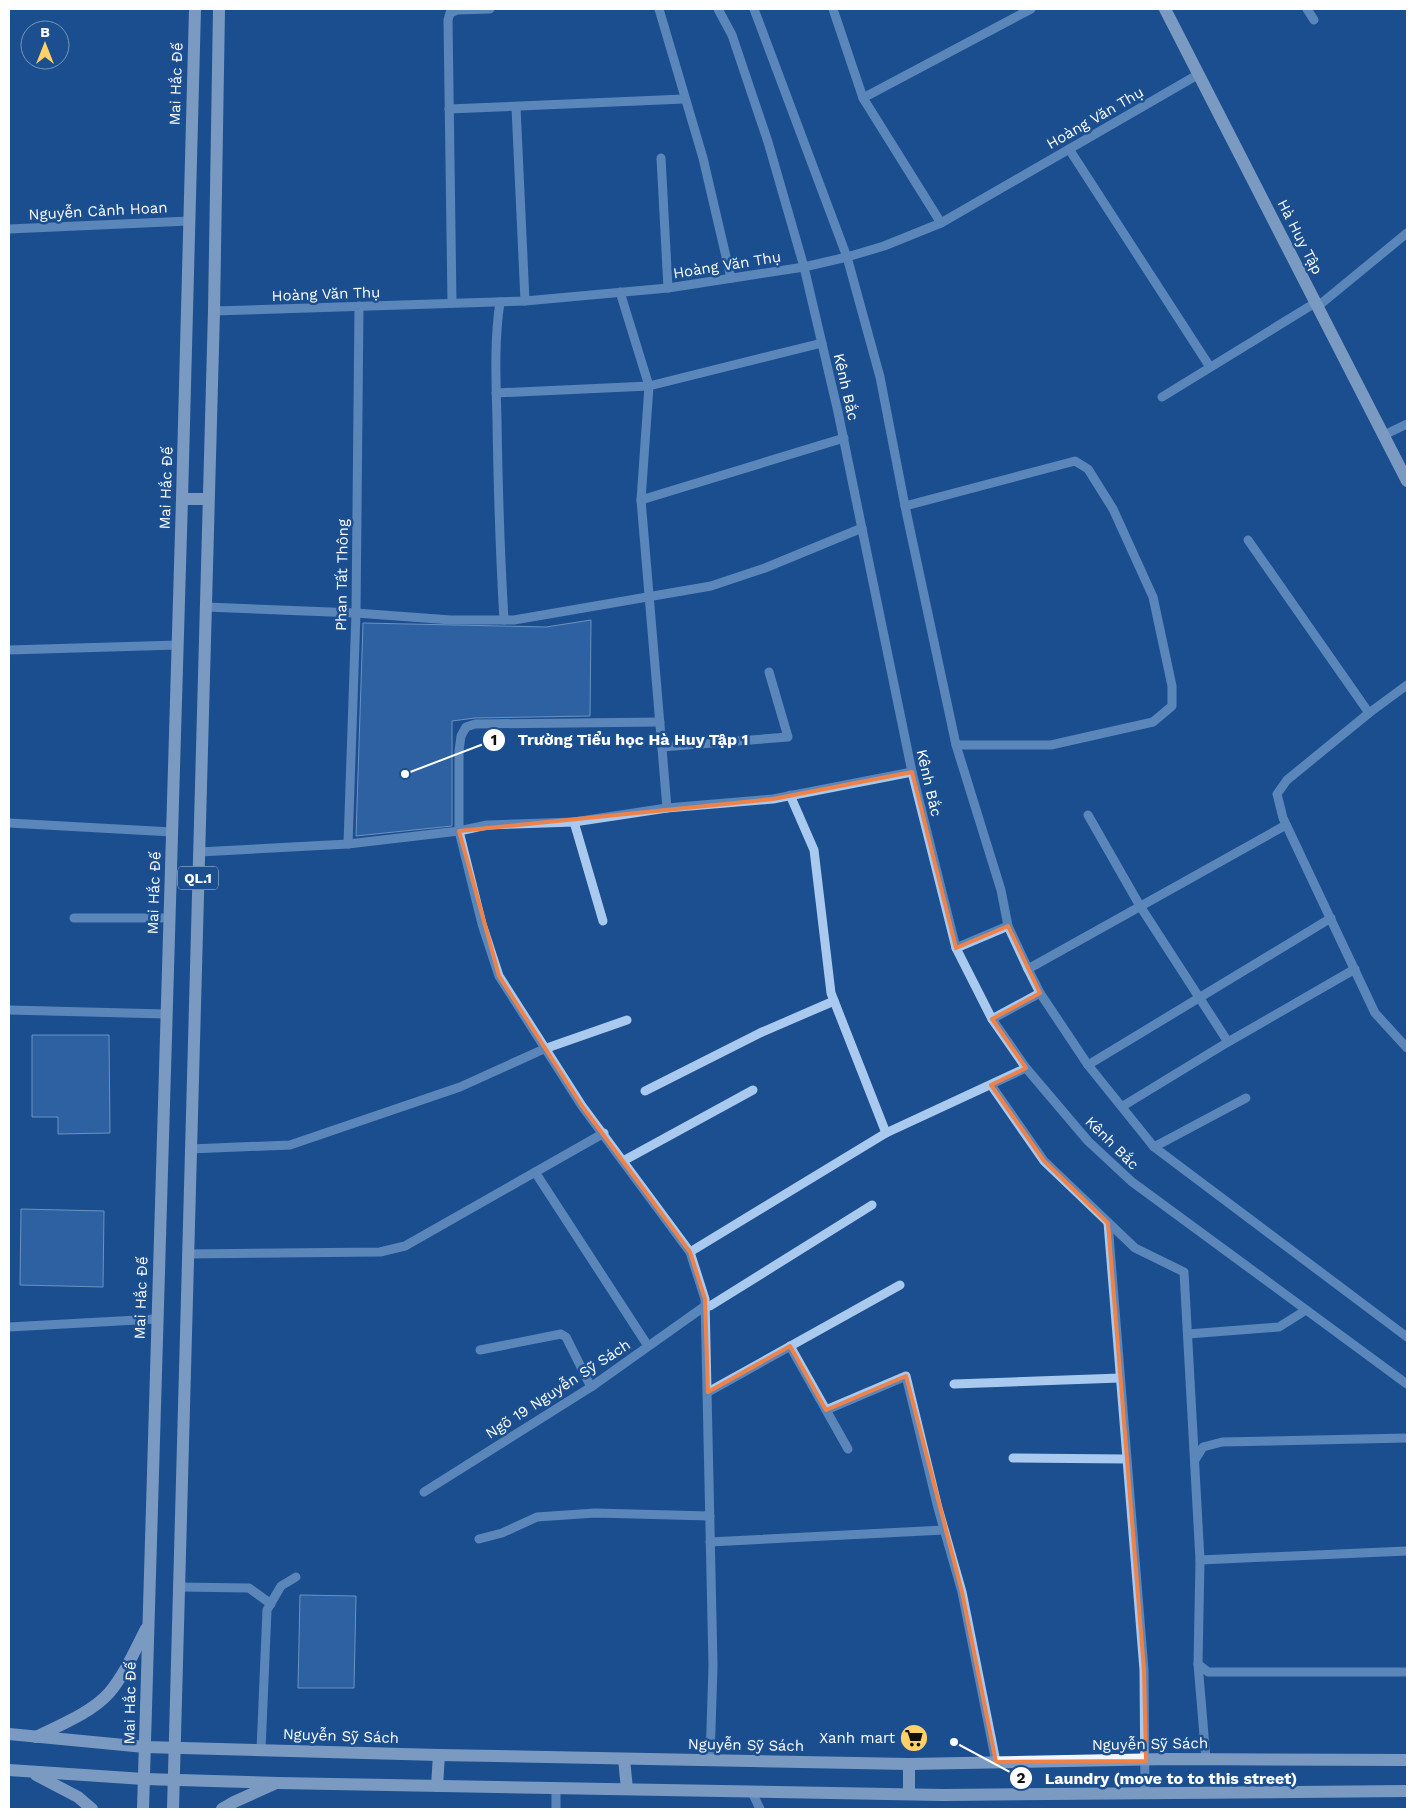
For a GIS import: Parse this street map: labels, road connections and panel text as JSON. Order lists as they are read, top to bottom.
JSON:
{
  "streets": {
    "main road": [
      "Mai Hắc Đế",
      "Hà Huy Tập",
      "QL.1",
      "Nguyễn Sỹ Sách"
    ],
    "street": [
      "Hoàng Văn Thụ",
      "Nguyễn Cảnh Hoan",
      "Kênh Bắc",
      "Phan Tất Thông",
      "Ngõ 19 Nguyễn Sỹ Sách"
    ]
  },
  "crossings": [
    ["Mai Hắc Đế", "Nguyễn Cảnh Hoan"],
    ["Mai Hắc Đế", "QL.1"],
    ["Mai Hắc Đế", "Nguyễn Sỹ Sách"],
    ["Hoàng Văn Thụ", "Hà Huy Tập"],
    ["Hoàng Văn Thụ", "Kênh Bắc"],
    ["Hoàng Văn Thụ", "Phan Tất Thông"],
    ["Hoàng Văn Thụ", "QL.1"],
    ["QL.1", "Nguyễn Sỹ Sách"]
  ],
  "places": {
    "other": ["Trường Tiểu học Hà Huy Tập 1", "Laundry (move to to this street)"],
    "supermarket": ["Xanh mart"]
  },
  "north": "top"
}
